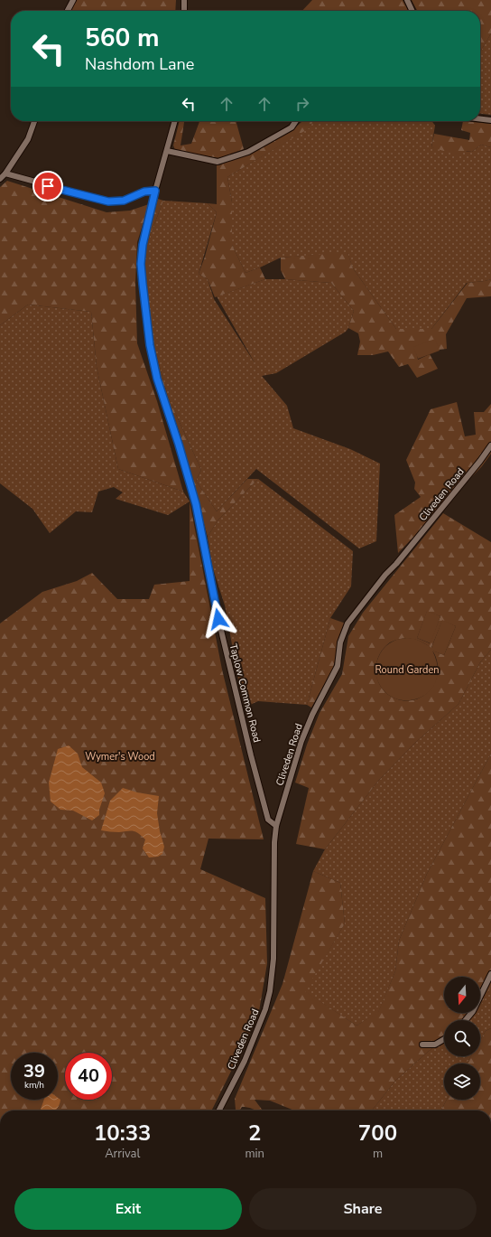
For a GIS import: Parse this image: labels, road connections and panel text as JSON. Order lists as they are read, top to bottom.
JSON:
{
  "streets": {
    "street": ["Cliveden Road", "Taplow Common Road"]
  },
  "crossings": [
    ["Cliveden Road", "Taplow Common Road"]
  ],
  "parks": ["Round Garden", "Wymer's Wood"],
  "north": "bottom",
  "page": {
    "turn": ["560 m", "Nashdom Lane"],
    "speed": "39 km/h",
    "limit": "40",
    "eta": [
      "10:33",
      "Arrival",
      "2",
      "min",
      "700",
      "m"
    ],
    "buttons": ["Exit", "Share"]
  }
}
